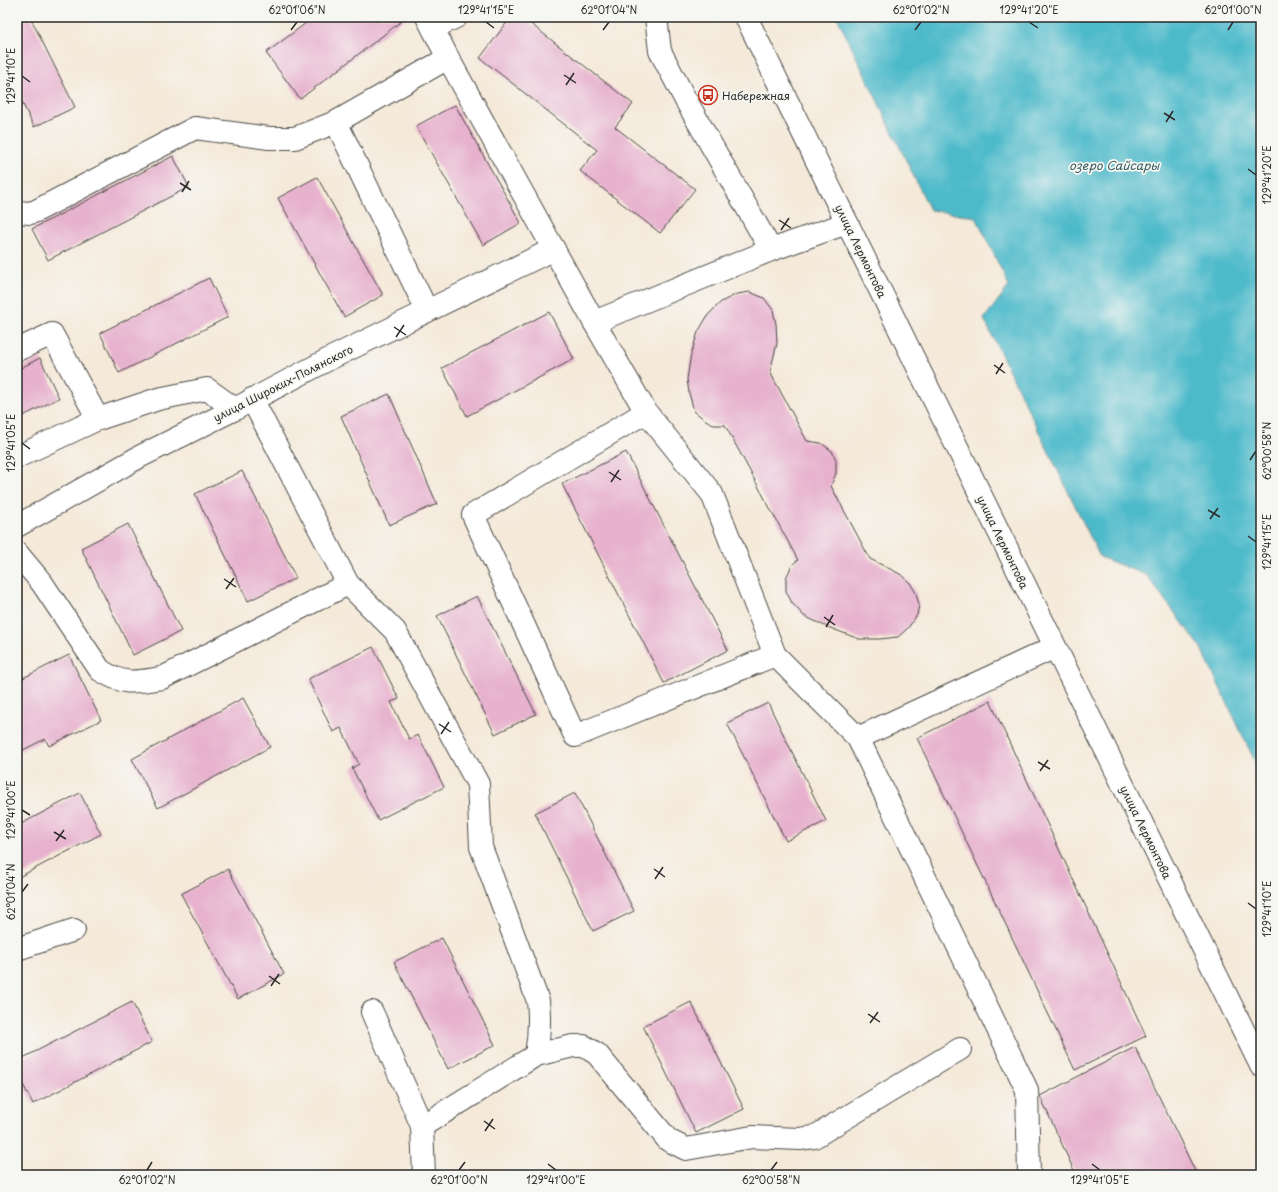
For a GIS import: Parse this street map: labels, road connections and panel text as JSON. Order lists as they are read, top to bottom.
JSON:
{
  "streets": {
    "main road": ["улица Лермонтова", "улица Широких-Полянского"]
  },
  "water": ["озеро Сайсары"],
  "places": {
    "bus stop": ["Набережная"]
  },
  "coordinates": [
    "62°01'06\"N",
    "129°41'15\"E",
    "62°01'04\"N",
    "62°01'02\"N",
    "129°41'20\"E",
    "62°01'00\"N",
    "129°41'10\"E",
    "129°41'05\"E",
    "62°00'58\"N",
    "129°41'00\"E"
  ]
}
